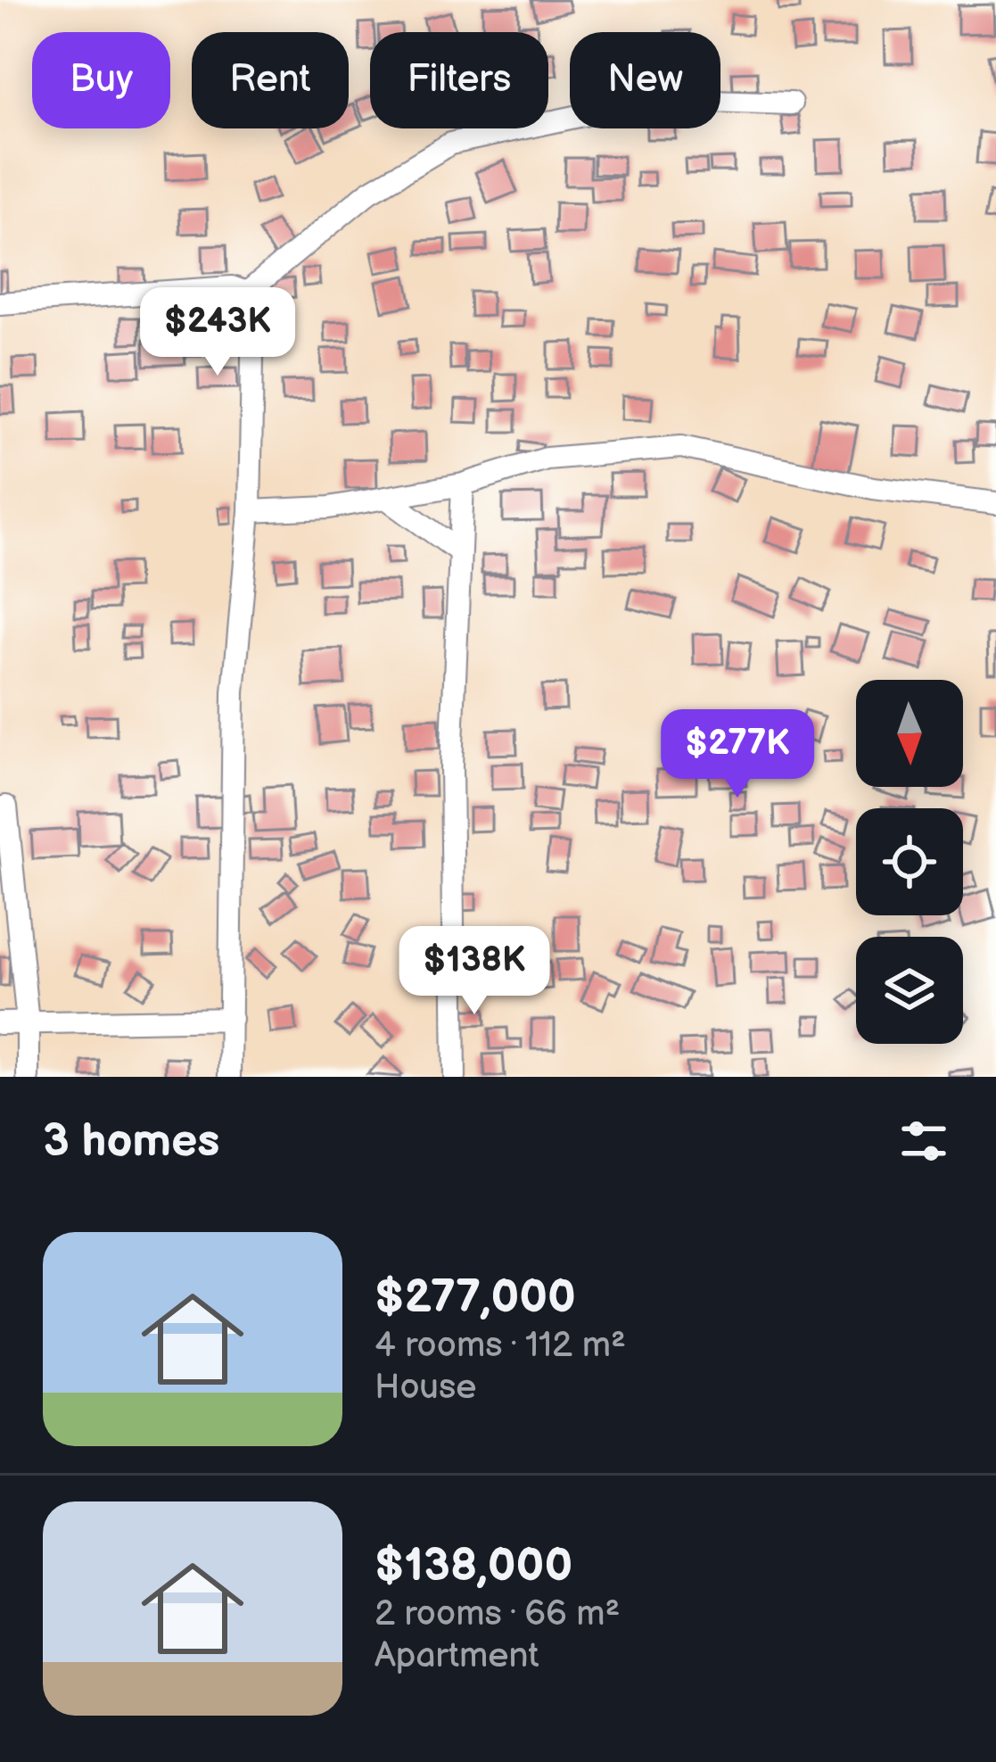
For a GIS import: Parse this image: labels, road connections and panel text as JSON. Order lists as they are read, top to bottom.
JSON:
{
  "north": "bottom",
  "page": {
    "chip": [
      "Buy",
      "Rent",
      "Filters",
      "New"
    ],
    "price": ["$243K", "$277K", "$138K"],
    "heading": "3 homes",
    "list": [
      {
        "name": "$277,000",
        "note": "4 rooms · 112 m² · House"
      },
      {
        "name": "$138,000",
        "note": "2 rooms · 66 m² · Apartment"
      }
    ]
  }
}
